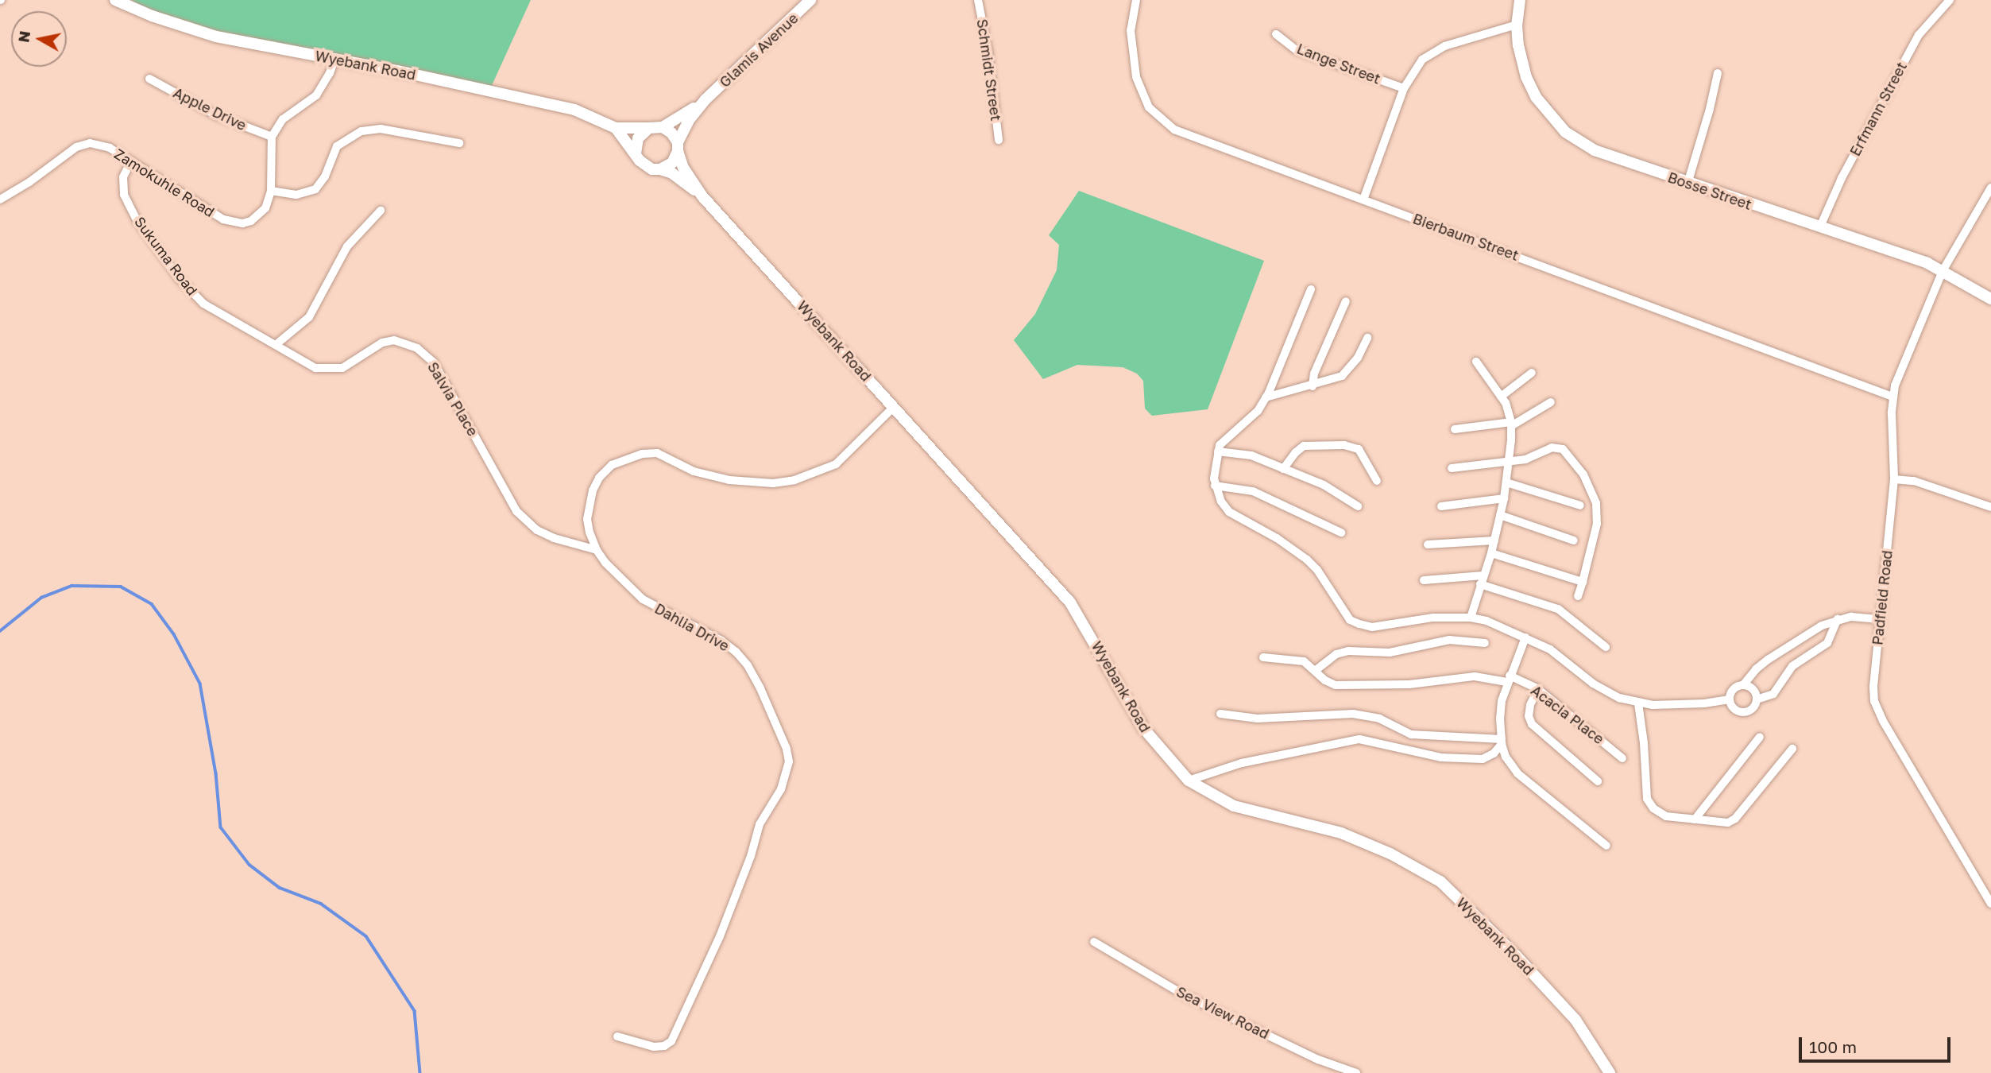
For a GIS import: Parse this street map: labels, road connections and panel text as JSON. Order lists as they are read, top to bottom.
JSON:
{
  "streets": {
    "main road": ["Glamis Avenue", "Wyebank Road", "Bosse Street"],
    "street": [
      "Lange Street",
      "Schmidt Street",
      "Apple Drive",
      "Erfmann Street",
      "Zamokuhle Road",
      "Bierbaum Street",
      "Sukuma Road",
      "Salvia Place",
      "Padfield Road",
      "Dahlia Drive",
      "Acacia Place",
      "Sea View Road"
    ]
  },
  "crossings": [
    ["Glamis Avenue", "Wyebank Road"],
    ["Wyebank Road", "Dahlia Drive"],
    ["Apple Drive", "Zamokuhle Road"],
    ["Erfmann Street", "Bosse Street"],
    ["Zamokuhle Road", "Sukuma Road"],
    ["Bosse Street", "Padfield Road"],
    ["Bierbaum Street", "Padfield Road"],
    ["Sukuma Road", "Salvia Place"],
    ["Salvia Place", "Dahlia Drive"]
  ],
  "scale_bar": "100 m",
  "north": "left"
}
